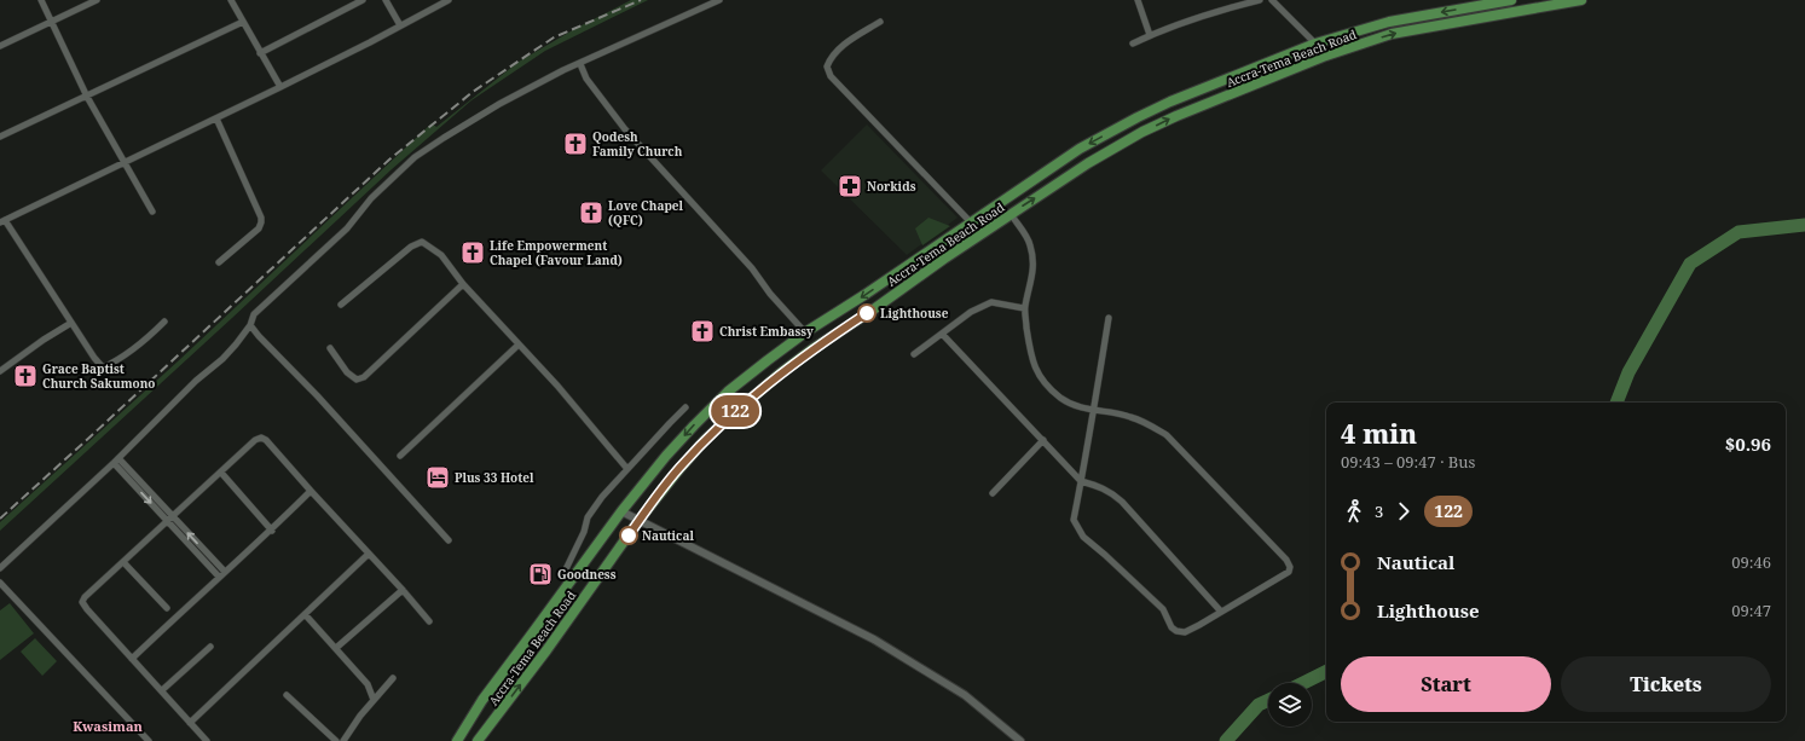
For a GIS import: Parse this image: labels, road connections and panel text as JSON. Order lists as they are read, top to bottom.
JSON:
{
  "streets": {
    "main road": ["Accra-Tema Beach Road"]
  },
  "districts": ["Kwasiman"],
  "places": {
    "church": [
      "Qodesh Family Church",
      "Love Chapel (QFC)",
      "Life Empowerment Chapel (Favour Land)",
      "Christ Embassy",
      "Grace Baptist Church Sakumono"
    ],
    "pharmacy": ["Norkids"],
    "other": ["Lighthouse", "Nautical"],
    "hotel": ["Plus 33 Hotel"],
    "fuel station": ["Goodness"]
  },
  "lines": ["bus line 122"],
  "page": {
    "on_map": "122",
    "heading": ["4 min", "09:43 – 09:47 · Bus", "$0.96"],
    "legs": ["3", "122"],
    "list": [
      {
        "name": "Nautical",
        "value": "09:46"
      },
      {
        "name": "Lighthouse",
        "value": "09:47"
      }
    ],
    "buttons": ["Start", "Tickets"]
  }
}
